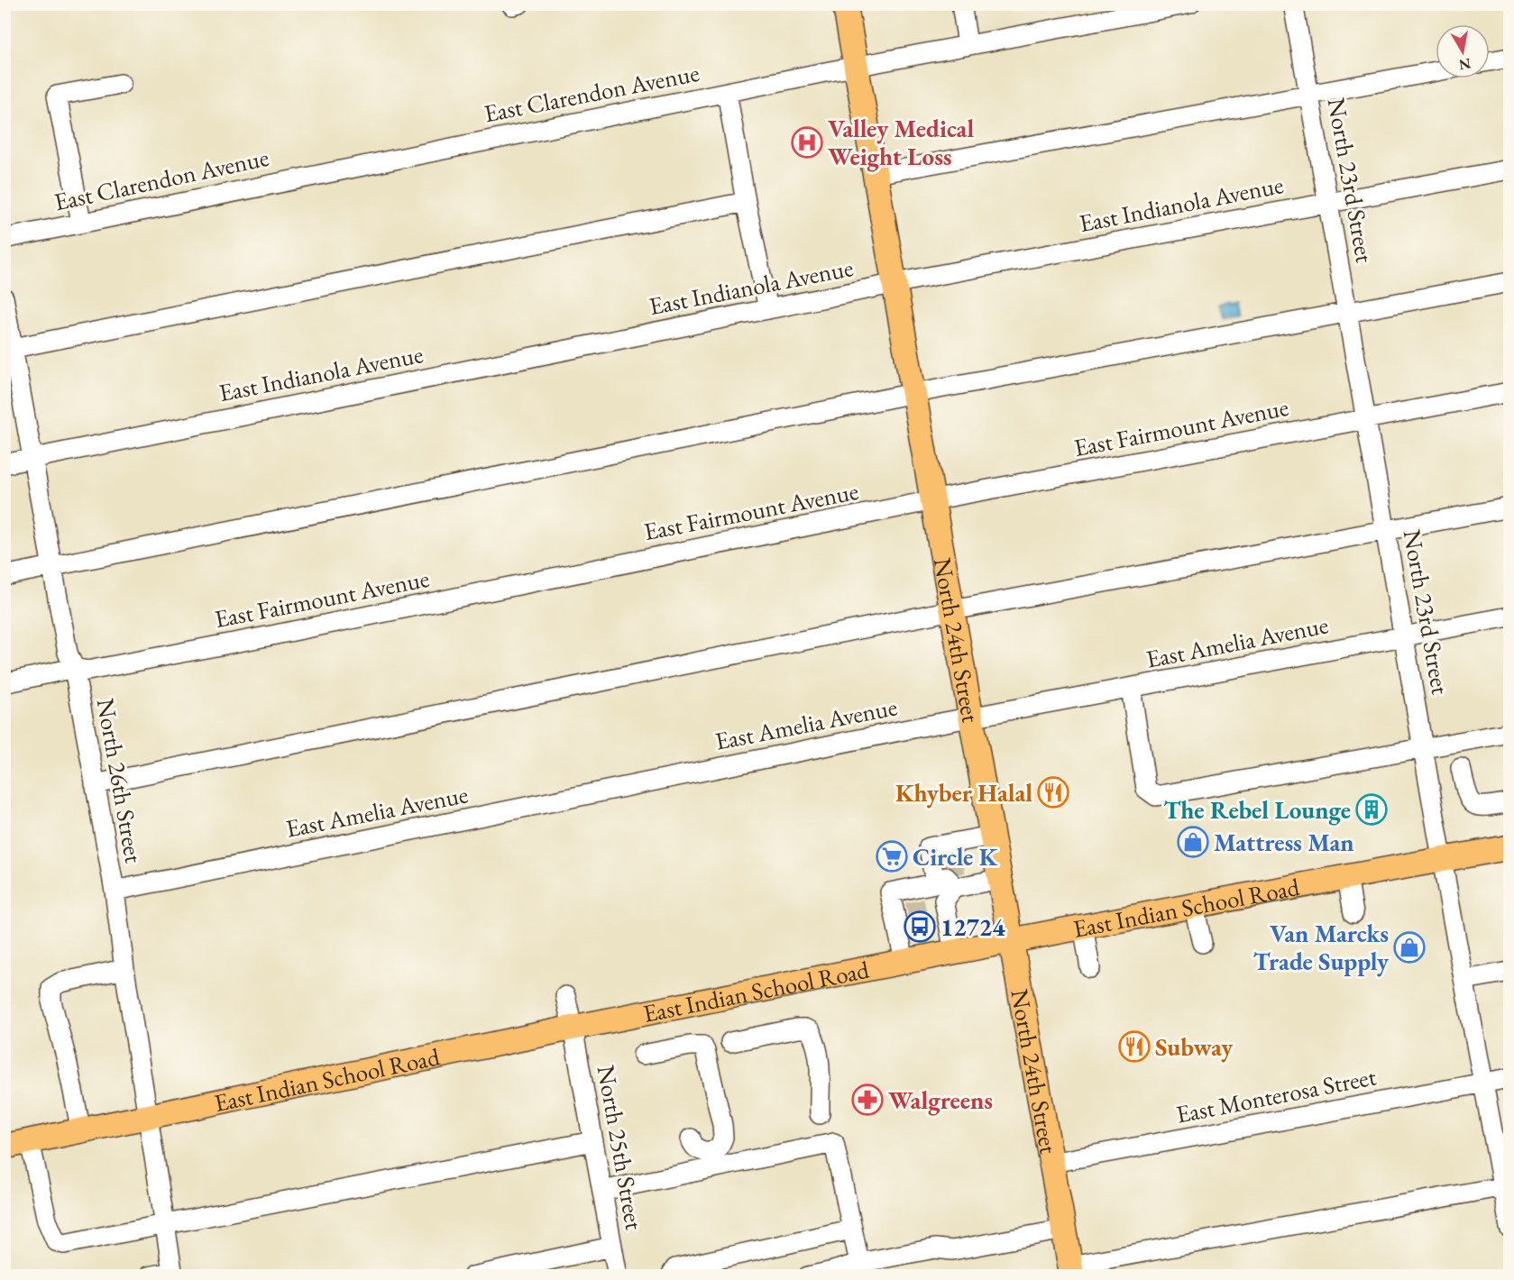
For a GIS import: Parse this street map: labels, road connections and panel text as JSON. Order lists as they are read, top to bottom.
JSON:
{
  "streets": {
    "main road": ["North 24th Street", "East Indian School Road"],
    "street": [
      "East Clarendon Avenue",
      "North 23rd Street",
      "East Indianola Avenue",
      "East Fairmount Avenue",
      "East Amelia Avenue",
      "North 26th Street",
      "East Monterosa Street",
      "North 25th Street"
    ]
  },
  "crossings": [
    ["East Clarendon Avenue", "North 24th Street"],
    ["North 23rd Street", "East Indianola Avenue"],
    ["North 23rd Street", "East Fairmount Avenue"],
    ["North 23rd Street", "East Amelia Avenue"],
    ["North 23rd Street", "East Indian School Road"],
    ["North 23rd Street", "East Monterosa Street"],
    ["East Indianola Avenue", "North 24th Street"],
    ["East Indianola Avenue", "North 26th Street"],
    ["East Fairmount Avenue", "North 24th Street"],
    ["East Fairmount Avenue", "North 26th Street"],
    ["North 24th Street", "East Amelia Avenue"],
    ["North 24th Street", "East Indian School Road"],
    ["North 24th Street", "East Monterosa Street"],
    ["East Amelia Avenue", "North 26th Street"],
    ["North 26th Street", "East Indian School Road"],
    ["East Indian School Road", "North 25th Street"]
  ],
  "places": {
    "hospital": ["Valley Medical Weight Loss"],
    "restaurant": ["Khyber Halal", "Subway"],
    "building": ["The Rebel Lounge"],
    "shop": ["Mattress Man", "Van Marcks Trade Supply"],
    "supermarket": ["Circle K"],
    "bus stop": ["12724"],
    "pharmacy": ["Walgreens"]
  },
  "north": "bottom"
}
